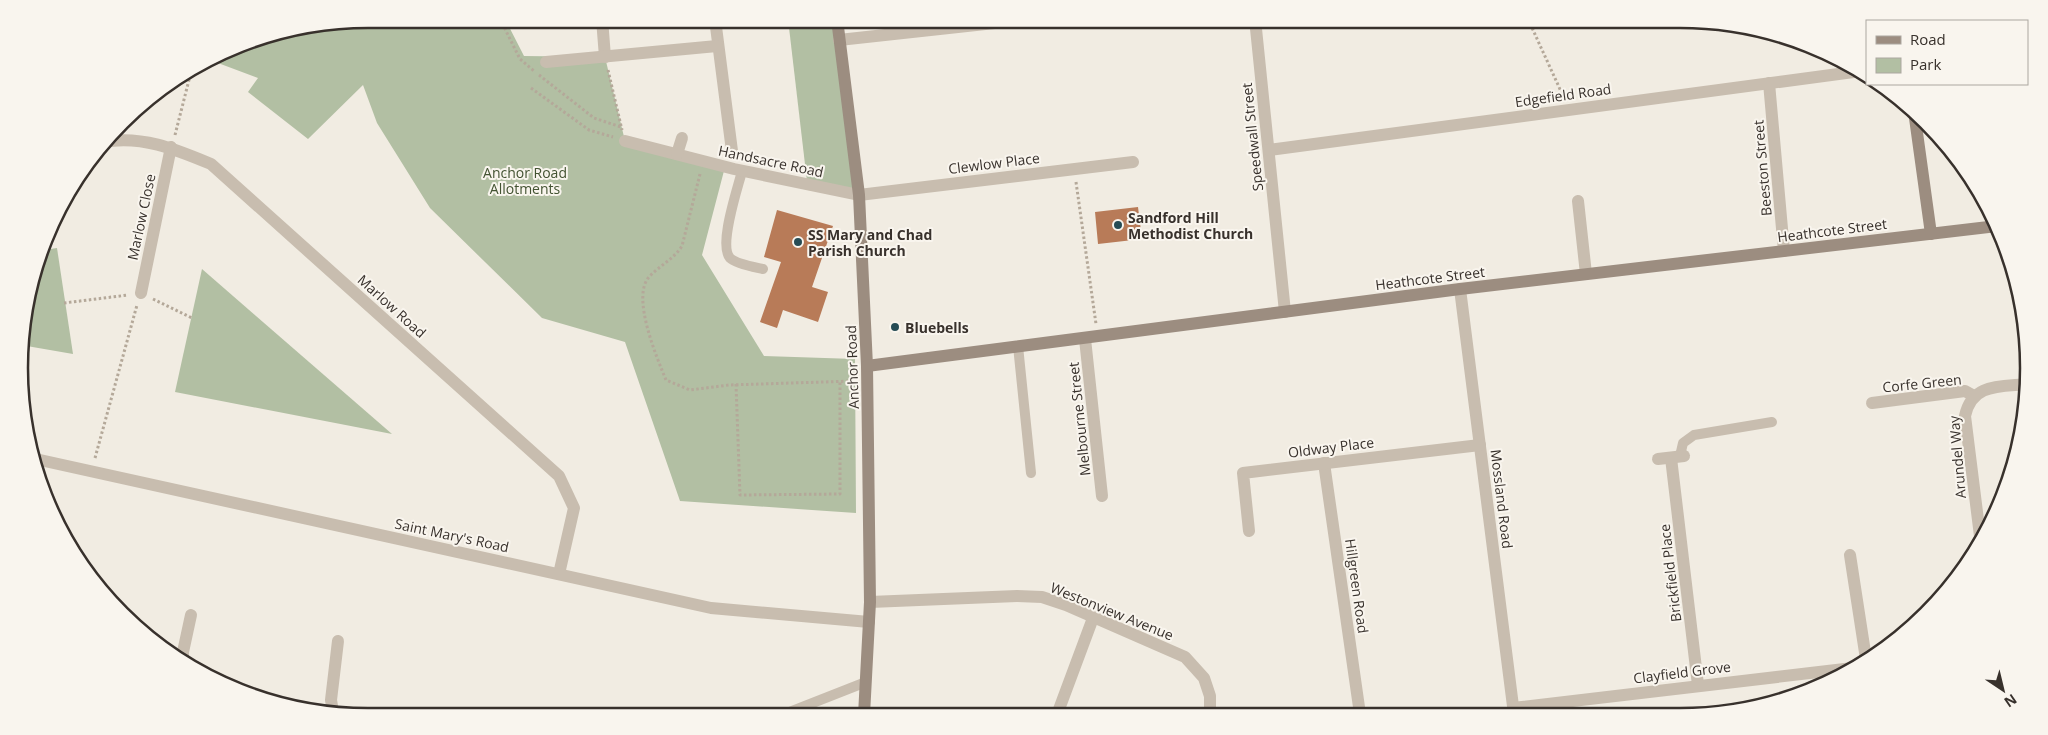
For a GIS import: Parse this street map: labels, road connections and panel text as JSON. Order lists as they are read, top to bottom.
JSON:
{
  "streets": {
    "street": [
      "Edgefield Road",
      "Speedwall Street",
      "Handsacre Road",
      "Clewlow Place",
      "Beeston Street",
      "Marlow Close",
      "Heathcote Street",
      "Marlow Road",
      "Anchor Road",
      "Corfe Green",
      "Melbourne Street",
      "Oldway Place",
      "Arundel Way",
      "Mossland Road",
      "Saint Mary's Road",
      "Brickfield Place",
      "Hillgreen Road",
      "Westonview Avenue",
      "Clayfield Grove"
    ]
  },
  "crossings": [
    ["Edgefield Road", "Speedwall Street"],
    ["Edgefield Road", "Beeston Street"],
    ["Speedwall Street", "Heathcote Street"],
    ["Handsacre Road", "Clewlow Place"],
    ["Handsacre Road", "Anchor Road"],
    ["Clewlow Place", "Anchor Road"],
    ["Beeston Street", "Heathcote Street"],
    ["Marlow Close", "Marlow Road"],
    ["Heathcote Street", "Anchor Road"],
    ["Heathcote Street", "Melbourne Street"],
    ["Heathcote Street", "Mossland Road"],
    ["Marlow Road", "Saint Mary's Road"],
    ["Anchor Road", "Saint Mary's Road"],
    ["Anchor Road", "Westonview Avenue"],
    ["Corfe Green", "Arundel Way"],
    ["Oldway Place", "Mossland Road"],
    ["Oldway Place", "Hillgreen Road"],
    ["Brickfield Place", "Clayfield Grove"]
  ],
  "parks": ["Anchor Road Allotments"],
  "places": ["Sandford Hill Methodist Church", "SS Mary and Chad Parish Church", "Bluebells"],
  "legend": ["Road", "Park"],
  "north": "bottom right"
}
